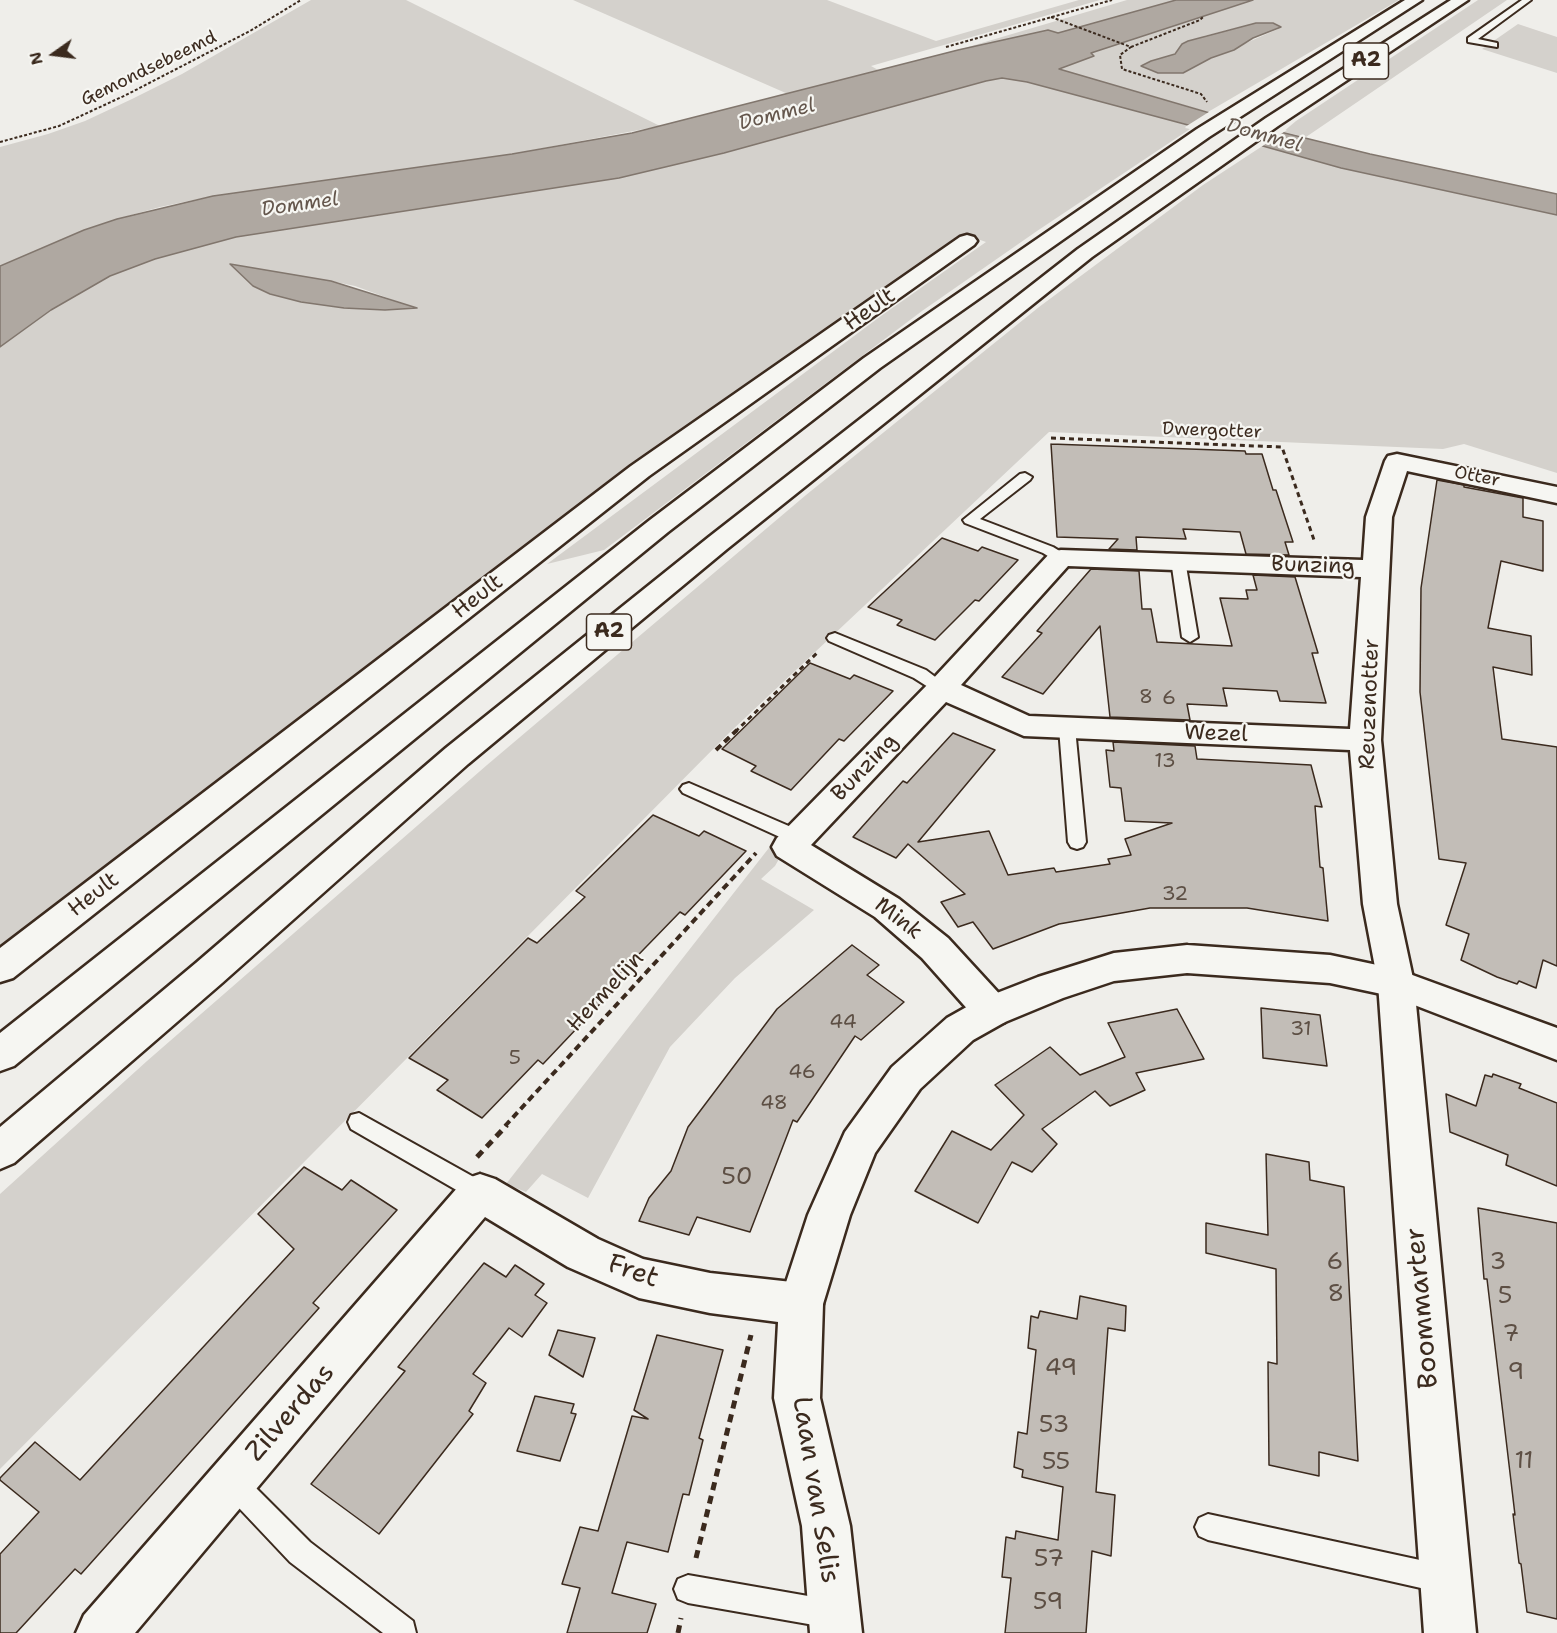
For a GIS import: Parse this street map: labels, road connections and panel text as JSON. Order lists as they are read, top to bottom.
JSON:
{
  "streets": {
    "main road": [
      "A2",
      "Heult",
      "Otter",
      "Bunzing",
      "Reuzenotter",
      "Wezel",
      "Mink",
      "Fret",
      "Boommarter",
      "Zilverdas",
      "Laan van Selis"
    ],
    "path": ["Gemondsebeemd", "Dwergotter", "Hermelijn"]
  },
  "crossings": [
    ["Dwergotter", "Bunzing"],
    ["Otter", "Reuzenotter"],
    ["Bunzing", "Reuzenotter"],
    ["Bunzing", "Wezel"],
    ["Bunzing", "Mink"],
    ["Bunzing", "Hermelijn"],
    ["Reuzenotter", "Wezel"],
    ["Reuzenotter", "Boommarter"],
    ["Reuzenotter", "Laan van Selis"],
    ["Mink", "Hermelijn"],
    ["Mink", "Laan van Selis"],
    ["Hermelijn", "Fret"],
    ["Hermelijn", "Zilverdas"],
    ["Fret", "Zilverdas"],
    ["Fret", "Laan van Selis"],
    ["Boommarter", "Laan van Selis"]
  ],
  "water": ["Dommel"],
  "house_numbers": [
    "8",
    "6",
    "13",
    "32",
    "44",
    "31",
    "5",
    "46",
    "48",
    "50",
    "6",
    "3",
    "8",
    "5",
    "7",
    "49",
    "9",
    "53",
    "11",
    "55",
    "57",
    "59"
  ],
  "north": "left"
}
